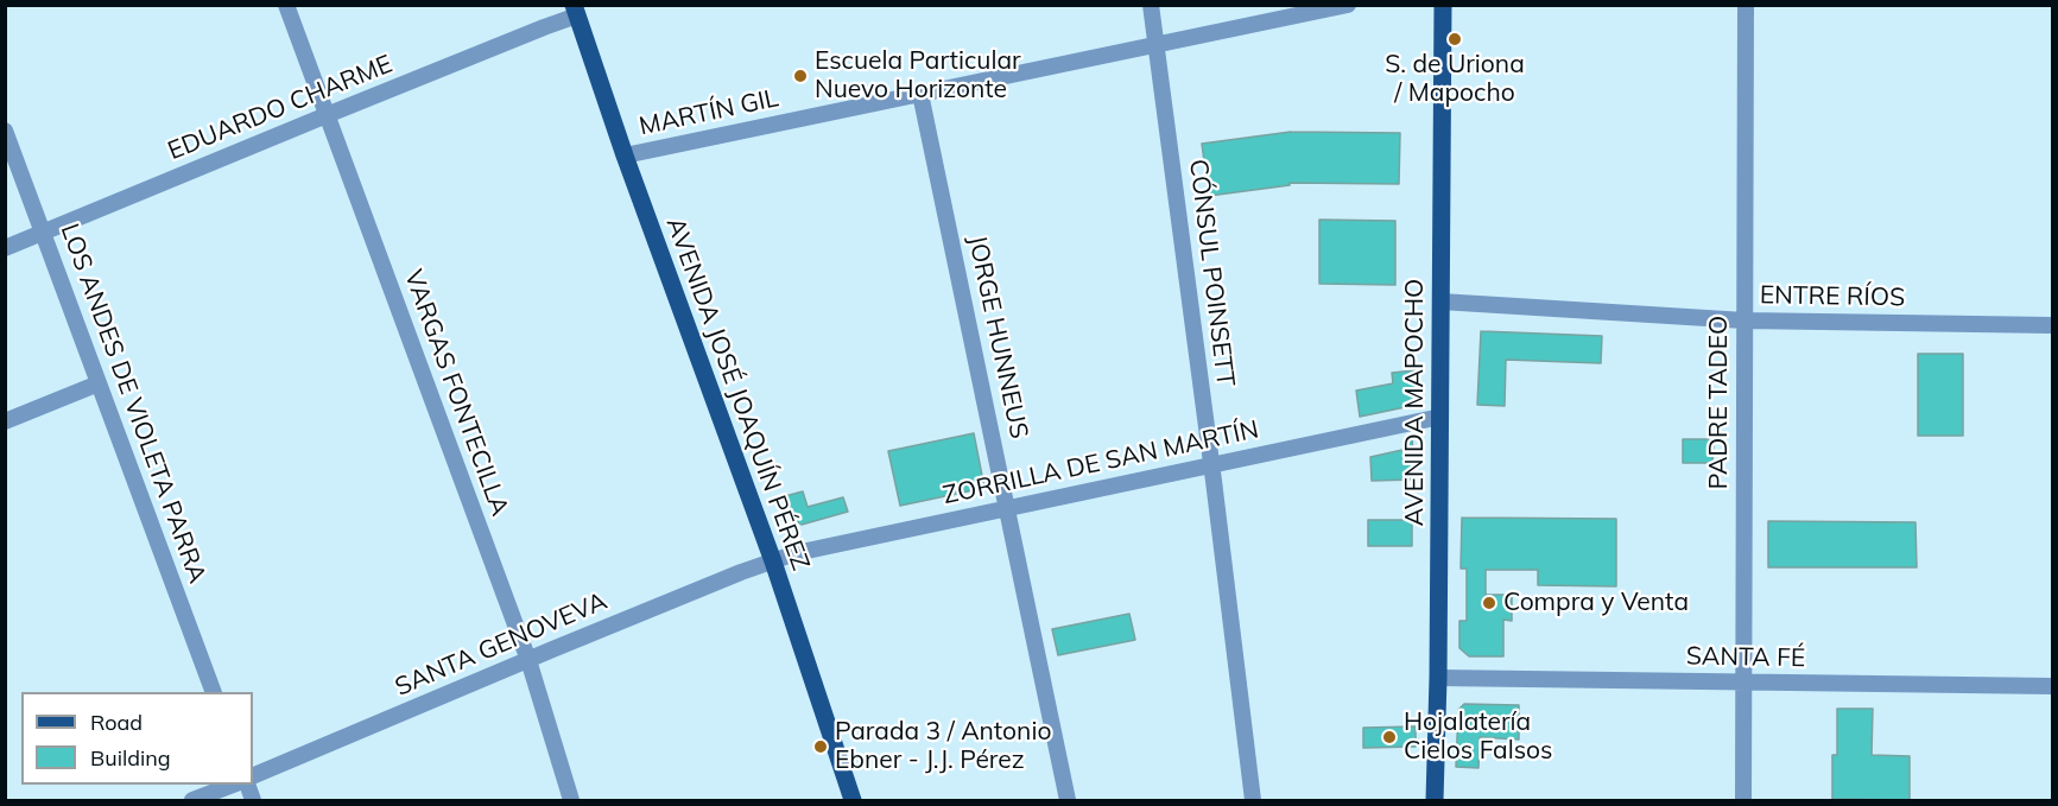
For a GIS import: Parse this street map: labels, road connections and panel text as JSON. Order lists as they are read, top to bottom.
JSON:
{
  "streets": {
    "main road": ["AVENIDA JOSÉ JOAQUÍN PÉREZ", "AVENIDA MAPOCHO"],
    "street": [
      "EDUARDO CHARME",
      "MARTÍN GIL",
      "CÓNSUL POINSETT",
      "ENTRE RÍOS",
      "JORGE HUNNEUS",
      "VARGAS FONTECILLA",
      "PADRE TADEO",
      "LOS ANDES DE VIOLETA PARRA",
      "ZORRILLA DE SAN MARTÍN",
      "SANTA GENOVEVA",
      "SANTA FÉ"
    ]
  },
  "crossings": [
    ["EDUARDO CHARME", "VARGAS FONTECILLA"],
    ["EDUARDO CHARME", "AVENIDA JOSÉ JOAQUÍN PÉREZ"],
    ["EDUARDO CHARME", "LOS ANDES DE VIOLETA PARRA"],
    ["MARTÍN GIL", "CÓNSUL POINSETT"],
    ["MARTÍN GIL", "JORGE HUNNEUS"],
    ["MARTÍN GIL", "AVENIDA JOSÉ JOAQUÍN PÉREZ"],
    ["CÓNSUL POINSETT", "ZORRILLA DE SAN MARTÍN"],
    ["ENTRE RÍOS", "AVENIDA MAPOCHO"],
    ["ENTRE RÍOS", "PADRE TADEO"],
    ["JORGE HUNNEUS", "ZORRILLA DE SAN MARTÍN"],
    ["VARGAS FONTECILLA", "SANTA GENOVEVA"],
    ["AVENIDA JOSÉ JOAQUÍN PÉREZ", "ZORRILLA DE SAN MARTÍN"],
    ["AVENIDA JOSÉ JOAQUÍN PÉREZ", "SANTA GENOVEVA"],
    ["AVENIDA MAPOCHO", "ZORRILLA DE SAN MARTÍN"],
    ["AVENIDA MAPOCHO", "SANTA FÉ"],
    ["PADRE TADEO", "SANTA FÉ"],
    ["ZORRILLA DE SAN MARTÍN", "SANTA GENOVEVA"]
  ],
  "places": [
    "S. de Uriona / Mapocho",
    "Escuela Particular Nuevo Horizonte",
    "Compra y Venta",
    "Hojalatería Cielos Falsos",
    "Parada 3 / Antonio Ebner - J.J. Pérez"
  ],
  "legend": ["Road", "Building"]
}
